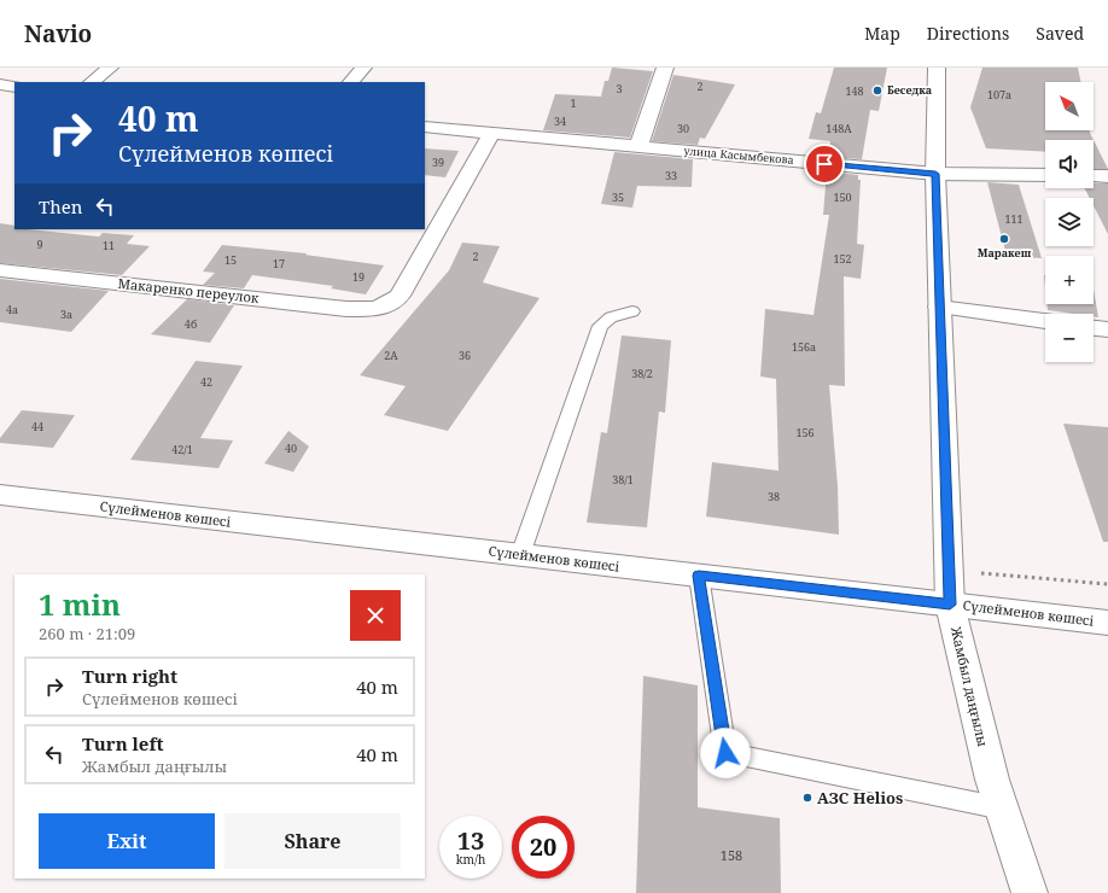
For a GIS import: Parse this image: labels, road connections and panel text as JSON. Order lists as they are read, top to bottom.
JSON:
{
  "streets": {
    "street": [
      "улица Касымбекова",
      "Макаренко переулок",
      "Сүлейменов көшесі",
      "Жамбыл даңғылы"
    ]
  },
  "crossings": [
    ["улица Касымбекова", "Макаренко переулок"],
    ["улица Касымбекова", "Жамбыл даңғылы"],
    ["Сүлейменов көшесі", "Жамбыл даңғылы"]
  ],
  "places": ["Беседка", "Маракеш", "АЗС Helios"],
  "house_numbers": [
    "2",
    "3",
    "148",
    "107а",
    "1",
    "34",
    "30",
    "148А",
    "39",
    "33",
    "35",
    "150",
    "111",
    "9",
    "11",
    "2",
    "152",
    "15",
    "17",
    "19",
    "4а",
    "3а",
    "4б",
    "156а",
    "2А",
    "36",
    "38/2",
    "42",
    "44",
    "156",
    "40",
    "42/1",
    "38/1",
    "38",
    "158"
  ],
  "north": "top left",
  "page": {
    "header": "Navio",
    "nav": ["Map", "Directions", "Saved"],
    "map_buttons": ["+", "−"],
    "turn": ["40 m", "Сүлейменов көшесі"],
    "then": "Then",
    "heading": ["1 min", "260 m · 21:09"],
    "list": [
      {
        "name": "Turn right",
        "note": "Сүлейменов көшесі",
        "value": "40 m"
      },
      {
        "name": "Turn left",
        "note": "Жамбыл даңғылы",
        "value": "40 m"
      }
    ],
    "buttons": ["Exit", "Share"],
    "speed": "13 km/h",
    "limit": "20"
  }
}
